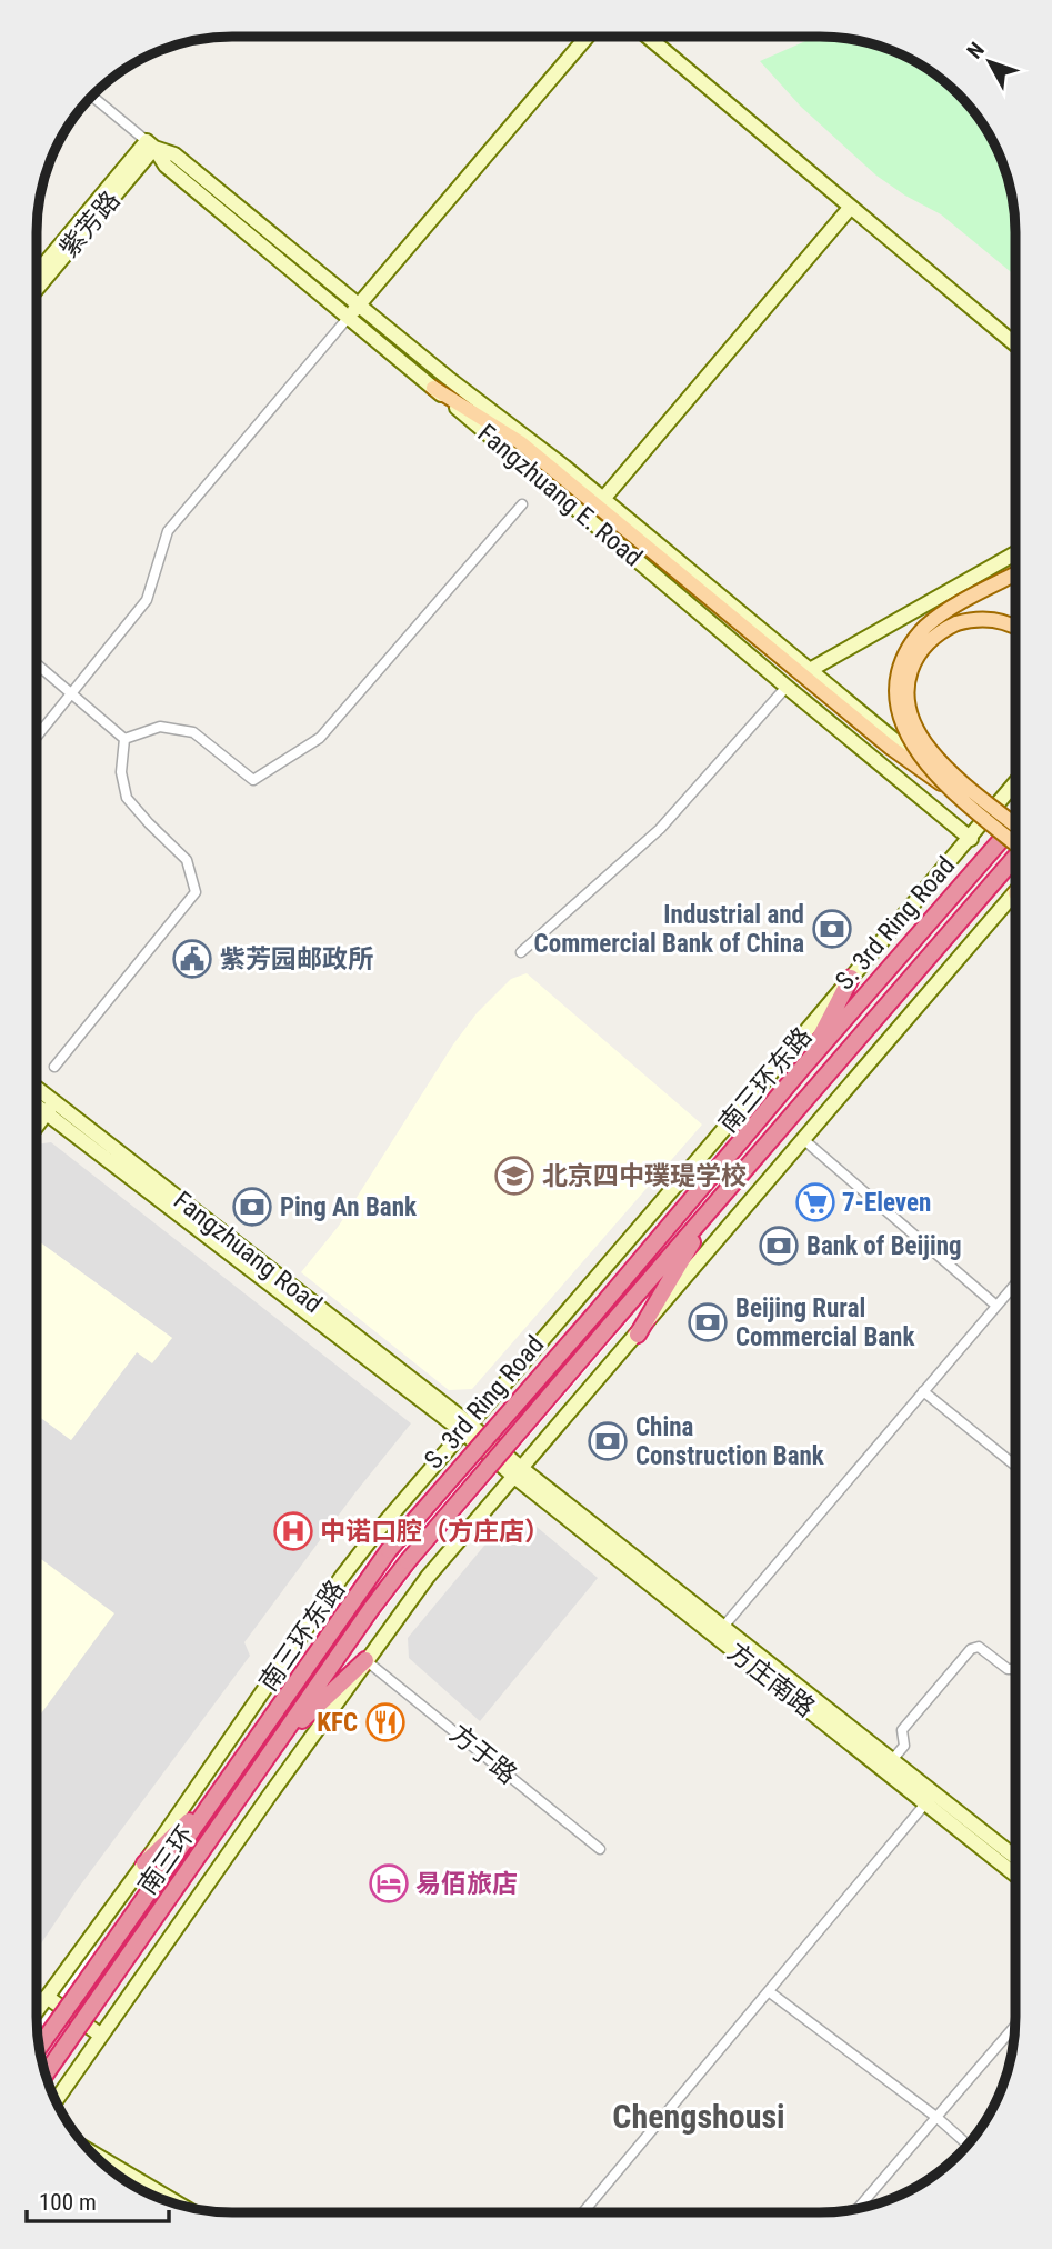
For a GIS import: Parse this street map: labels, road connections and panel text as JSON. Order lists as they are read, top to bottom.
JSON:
{
  "streets": {
    "highway": ["S. 3rd Ring Road", "南三环"],
    "street": [
      "紫芳路",
      "Fangzhuang E. Road",
      "南三环东路",
      "Fangzhuang Road",
      "方庄南路",
      "方于路"
    ]
  },
  "crossings": [
    ["紫芳路", "Fangzhuang E. Road"],
    ["Fangzhuang E. Road", "南三环东路"],
    ["S. 3rd Ring Road", "南三环"],
    ["南三环东路", "Fangzhuang Road"],
    ["Fangzhuang Road", "方庄南路"]
  ],
  "districts": ["Chengshousi"],
  "places": {
    "bank": [
      "Industrial and Commercial Bank of China",
      "Ping An Bank",
      "Bank of Beijing",
      "Beijing Rural Commercial Bank",
      "China Construction Bank"
    ],
    "public building": ["紫芳园邮政所"],
    "school or university": ["北京四中璞瑅学校"],
    "supermarket": ["7-Eleven"],
    "hospital": ["中诺口腔（方庄店）"],
    "restaurant": ["KFC"],
    "hotel": ["易佰旅店"]
  },
  "scale_bar": "100 m",
  "north": "top left"
}
